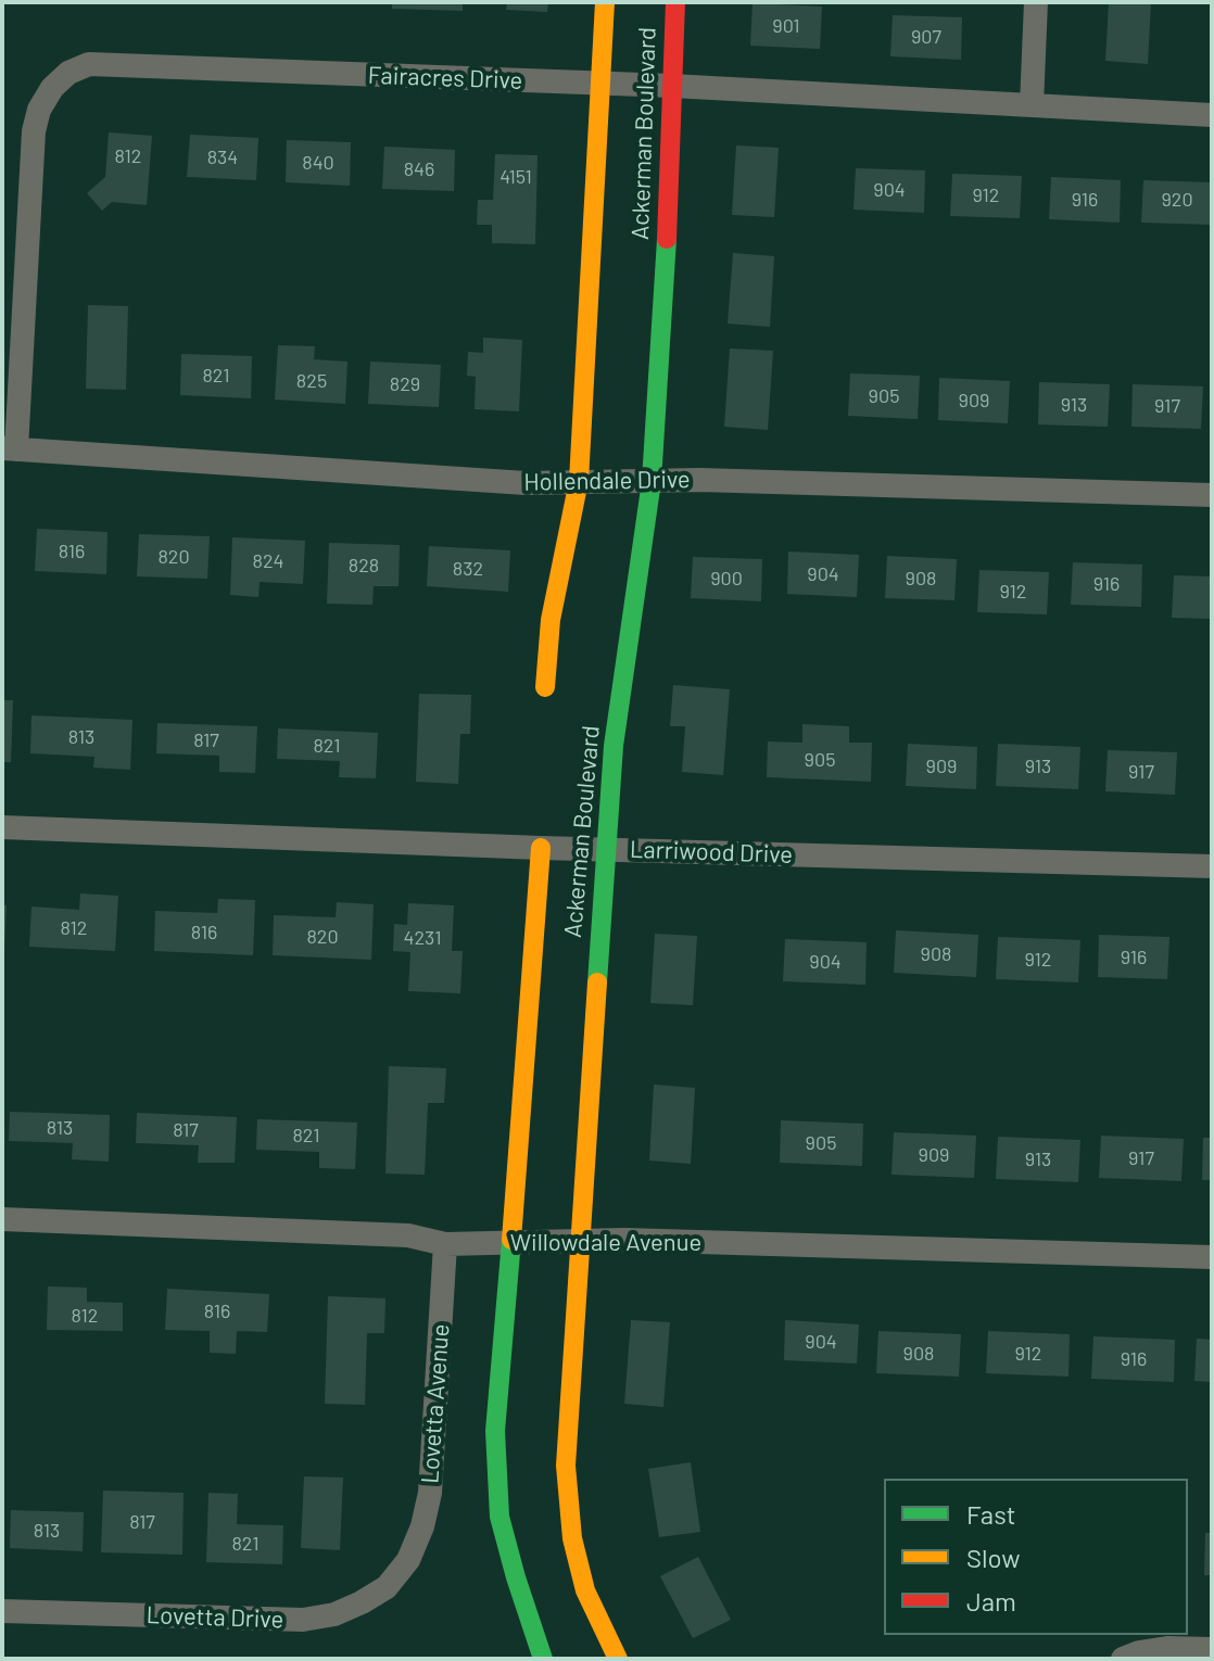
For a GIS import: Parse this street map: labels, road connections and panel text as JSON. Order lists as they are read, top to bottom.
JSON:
{
  "streets": {
    "street": [
      "Fairacres Drive",
      "Ackerman Boulevard",
      "Hollendale Drive",
      "Larriwood Drive",
      "Willowdale Avenue",
      "Lovetta Avenue",
      "Lovetta Drive"
    ]
  },
  "crossings": [
    ["Fairacres Drive", "Ackerman Boulevard"],
    ["Fairacres Drive", "Hollendale Drive"],
    ["Ackerman Boulevard", "Hollendale Drive"],
    ["Ackerman Boulevard", "Larriwood Drive"],
    ["Ackerman Boulevard", "Willowdale Avenue"],
    ["Willowdale Avenue", "Lovetta Avenue"],
    ["Lovetta Avenue", "Lovetta Drive"]
  ],
  "house_numbers": [
    "901",
    "907",
    "812",
    "834",
    "840",
    "846",
    "4151",
    "904",
    "912",
    "916",
    "920",
    "821",
    "825",
    "829",
    "905",
    "909",
    "913",
    "917",
    "816",
    "820",
    "824",
    "828",
    "832",
    "904",
    "900",
    "908",
    "916",
    "912",
    "813",
    "817",
    "821",
    "905",
    "909",
    "913",
    "917",
    "812",
    "816",
    "820",
    "4231",
    "908",
    "916",
    "912",
    "904",
    "813",
    "817",
    "821",
    "905",
    "909",
    "917",
    "913",
    "816",
    "812",
    "904",
    "908",
    "912",
    "916",
    "817",
    "813",
    "821"
  ],
  "legend": ["Fast", "Slow", "Jam"]
}
